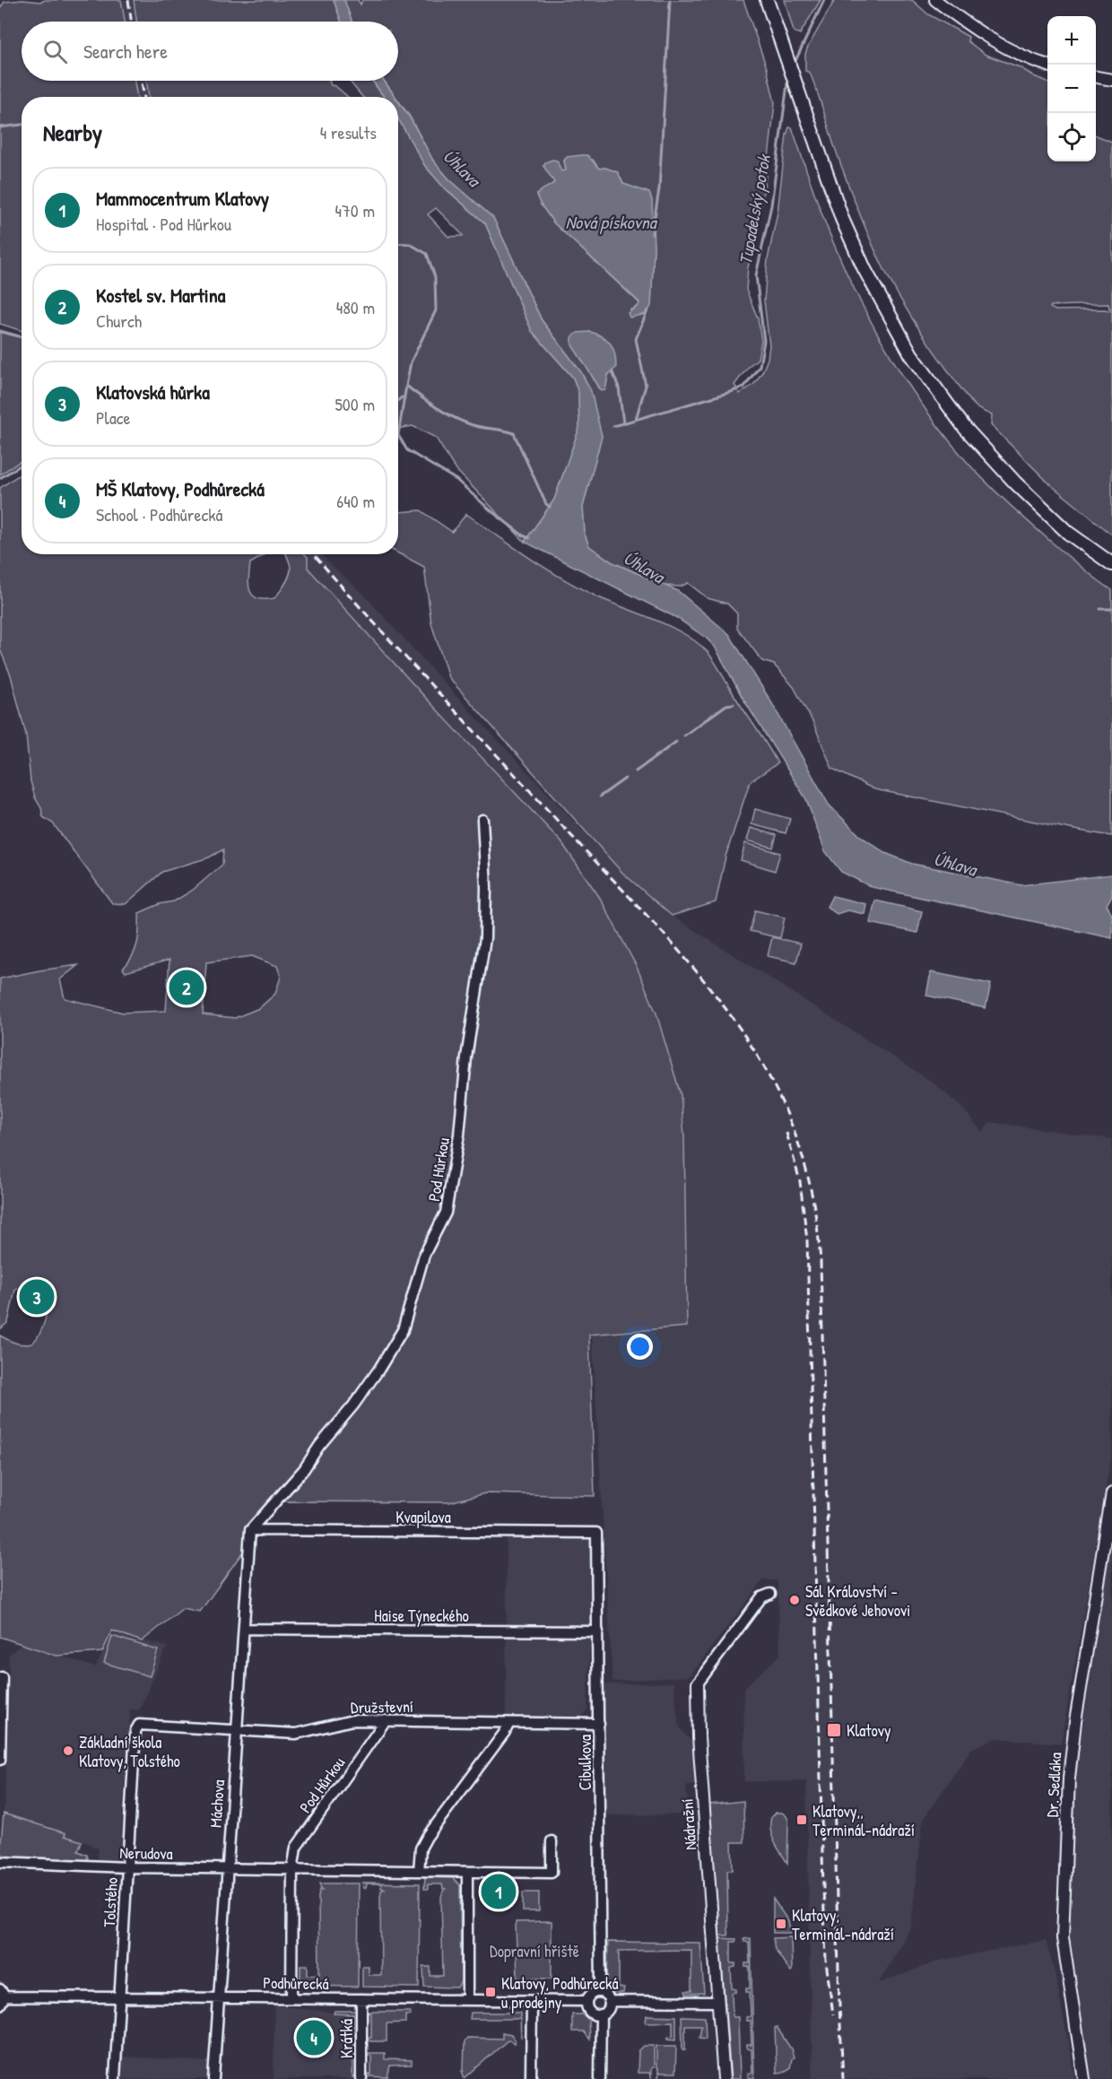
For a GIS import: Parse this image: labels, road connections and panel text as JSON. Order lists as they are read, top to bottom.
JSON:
{
  "streets": {
    "street": [
      "Pod Hůrkou",
      "Kvapilova",
      "Haise Týneckého",
      "Družstevní",
      "Cibulkova",
      "Dr. Sedláka",
      "Máchova",
      "Nádražní",
      "Nerudova",
      "Tolstého",
      "Podhůrecká",
      "Krátká"
    ]
  },
  "crossings": [
    ["Pod Hůrkou", "Kvapilova"],
    ["Pod Hůrkou", "Družstevní"],
    ["Pod Hůrkou", "Máchova"],
    ["Pod Hůrkou", "Nerudova"],
    ["Pod Hůrkou", "Podhůrecká"],
    ["Kvapilova", "Cibulkova"],
    ["Kvapilova", "Máchova"],
    ["Haise Týneckého", "Cibulkova"],
    ["Haise Týneckého", "Máchova"],
    ["Družstevní", "Cibulkova"],
    ["Družstevní", "Máchova"],
    ["Družstevní", "Tolstého"],
    ["Cibulkova", "Podhůrecká"],
    ["Máchova", "Nerudova"],
    ["Máchova", "Podhůrecká"],
    ["Nerudova", "Tolstého"],
    ["Tolstého", "Podhůrecká"],
    ["Podhůrecká", "Krátká"]
  ],
  "water": ["Úhlava", "Tupadelský potok", "Nová pískovna"],
  "parks": ["Dopravní hřiště"],
  "places": {
    "other": ["Sál Království - Svědkové Jehovovi", "Základní škola Klatovy, Tolstého"],
    "transit": [
      "Klatovy",
      "Klatovy,, Terminál-nádraží",
      "Klatovy, Terminál-nádraží",
      "Klatovy, Podhůrecká u prodejny"
    ]
  },
  "page": {
    "map_buttons": ["+", "−"],
    "search": "Search here",
    "heading": ["Nearby", "4 results"],
    "list": [
      {
        "mark": "1",
        "name": "Mammocentrum Klatovy",
        "note": "Hospital · Pod Hůrkou",
        "value": "470 m"
      },
      {
        "mark": "2",
        "name": "Kostel sv. Martina",
        "note": "Church",
        "value": "480 m"
      },
      {
        "mark": "3",
        "name": "Klatovská hůrka",
        "note": "Place",
        "value": "500 m"
      },
      {
        "mark": "4",
        "name": "MŠ Klatovy, Podhůrecká",
        "note": "School · Podhůrecká",
        "value": "640 m"
      }
    ],
    "pins": [
      "2",
      "3",
      "1",
      "4"
    ]
  }
}
